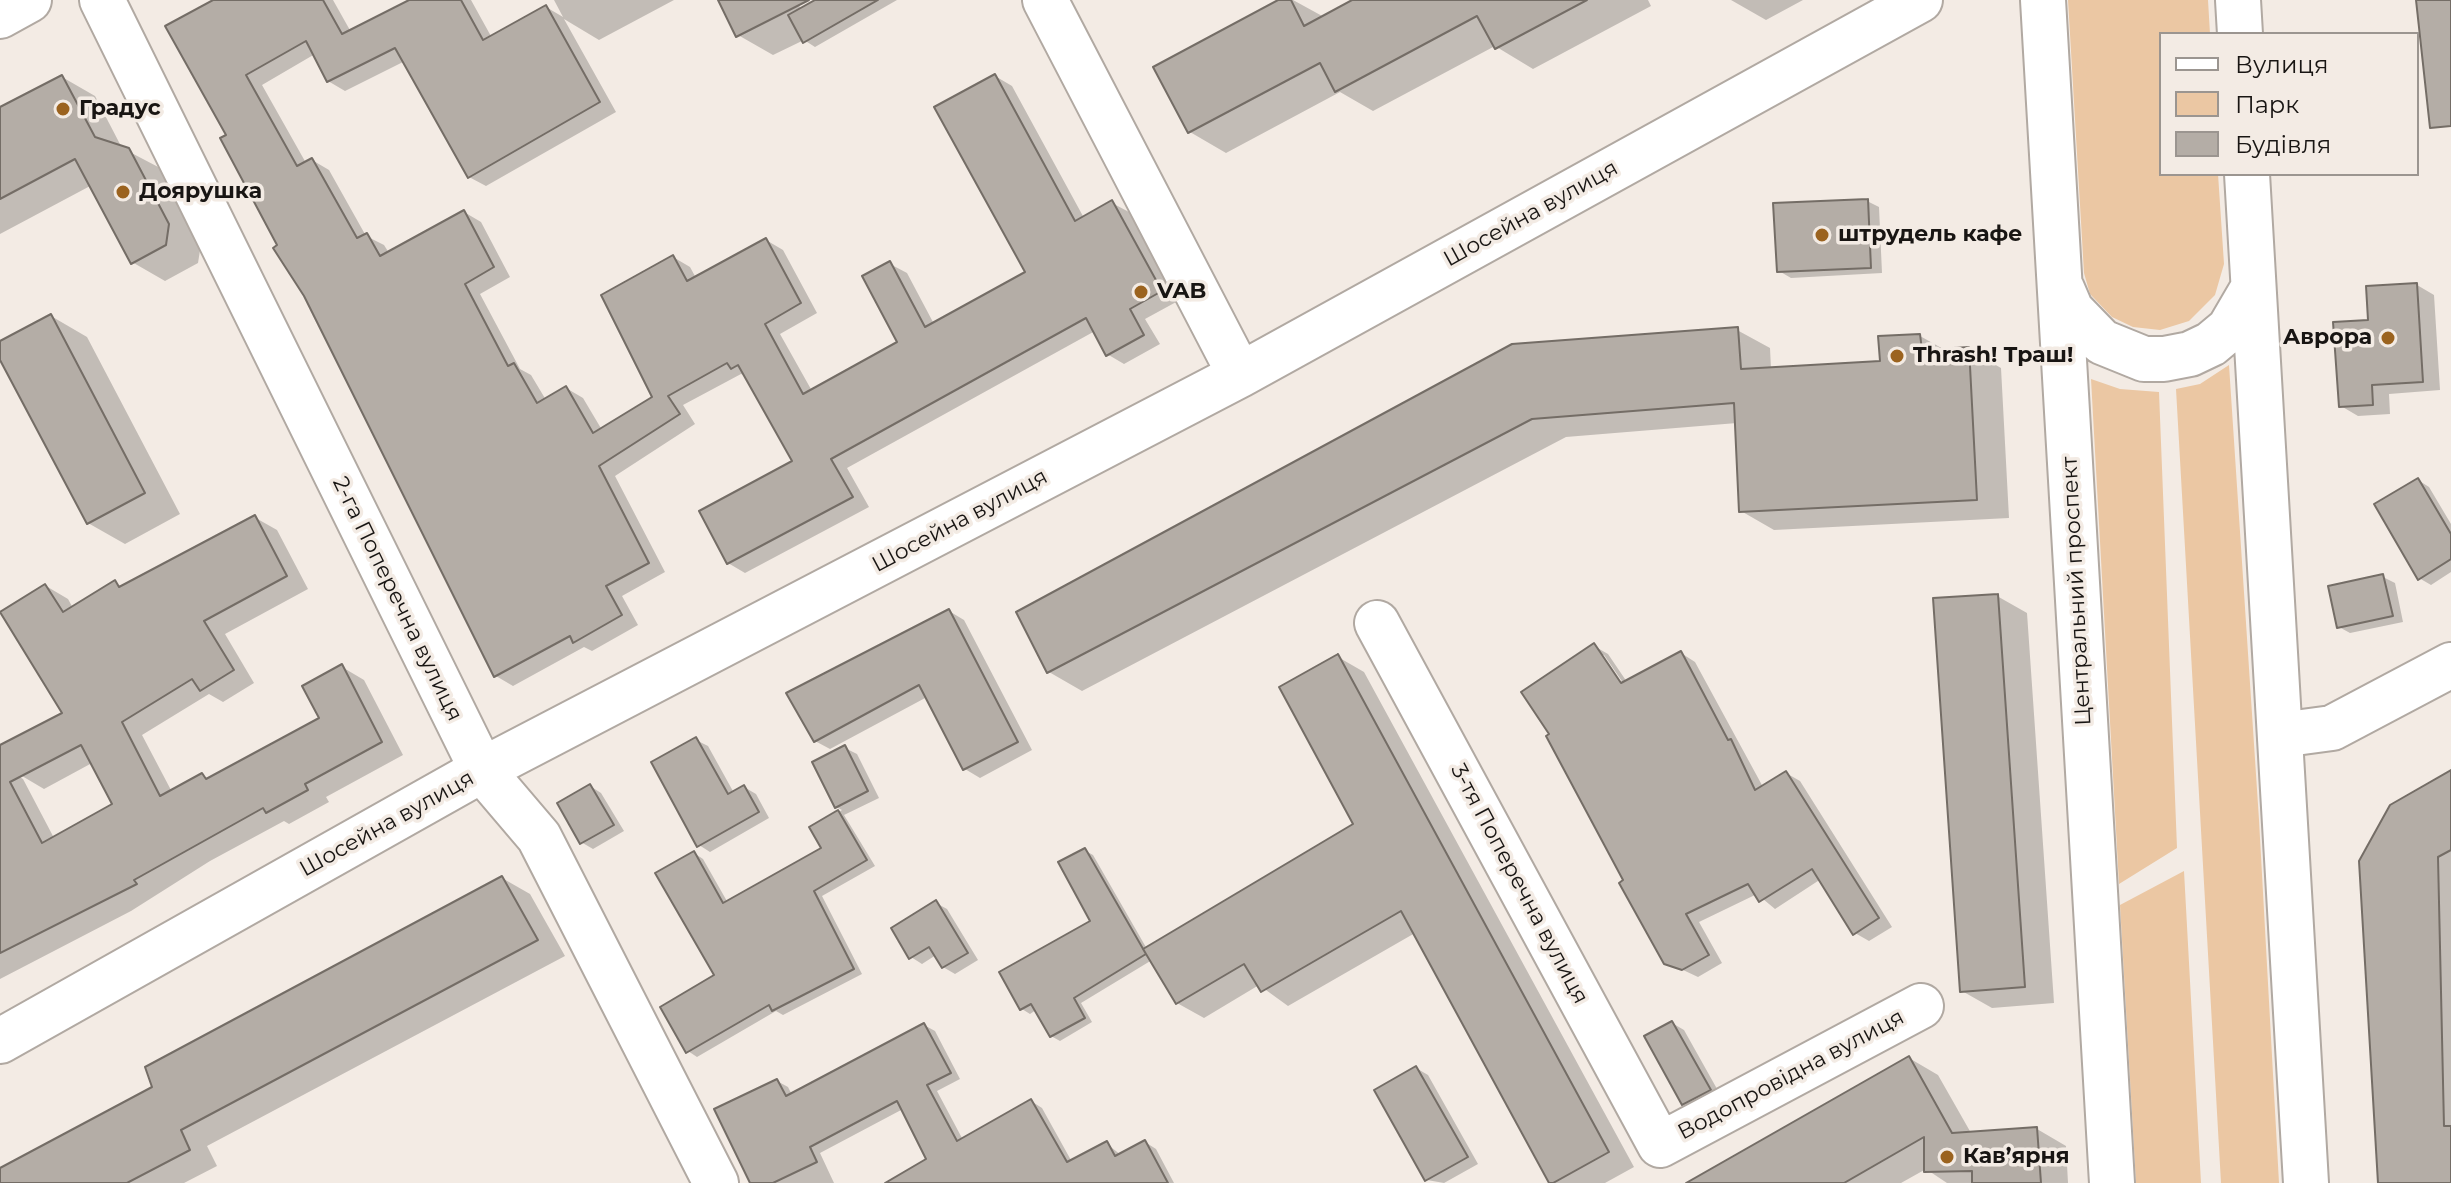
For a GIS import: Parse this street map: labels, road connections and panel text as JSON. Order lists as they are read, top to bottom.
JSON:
{
  "streets": {
    "street": [
      "Шосейна вулиця",
      "Центральний проспект",
      "2-га Поперечна вулиця",
      "3-тя Поперечна вулиця",
      "Водопровідна вулиця"
    ]
  },
  "crossings": [
    ["Шосейна вулиця", "2-га Поперечна вулиця"],
    ["3-тя Поперечна вулиця", "Водопровідна вулиця"]
  ],
  "places": [
    "Градус",
    "Доярушка",
    "штрудель кафе",
    "VAB",
    "Аврора",
    "Thrash! Траш!",
    "Кав’ярня"
  ],
  "legend": ["Вулиця", "Парк", "Будівля"]
}
